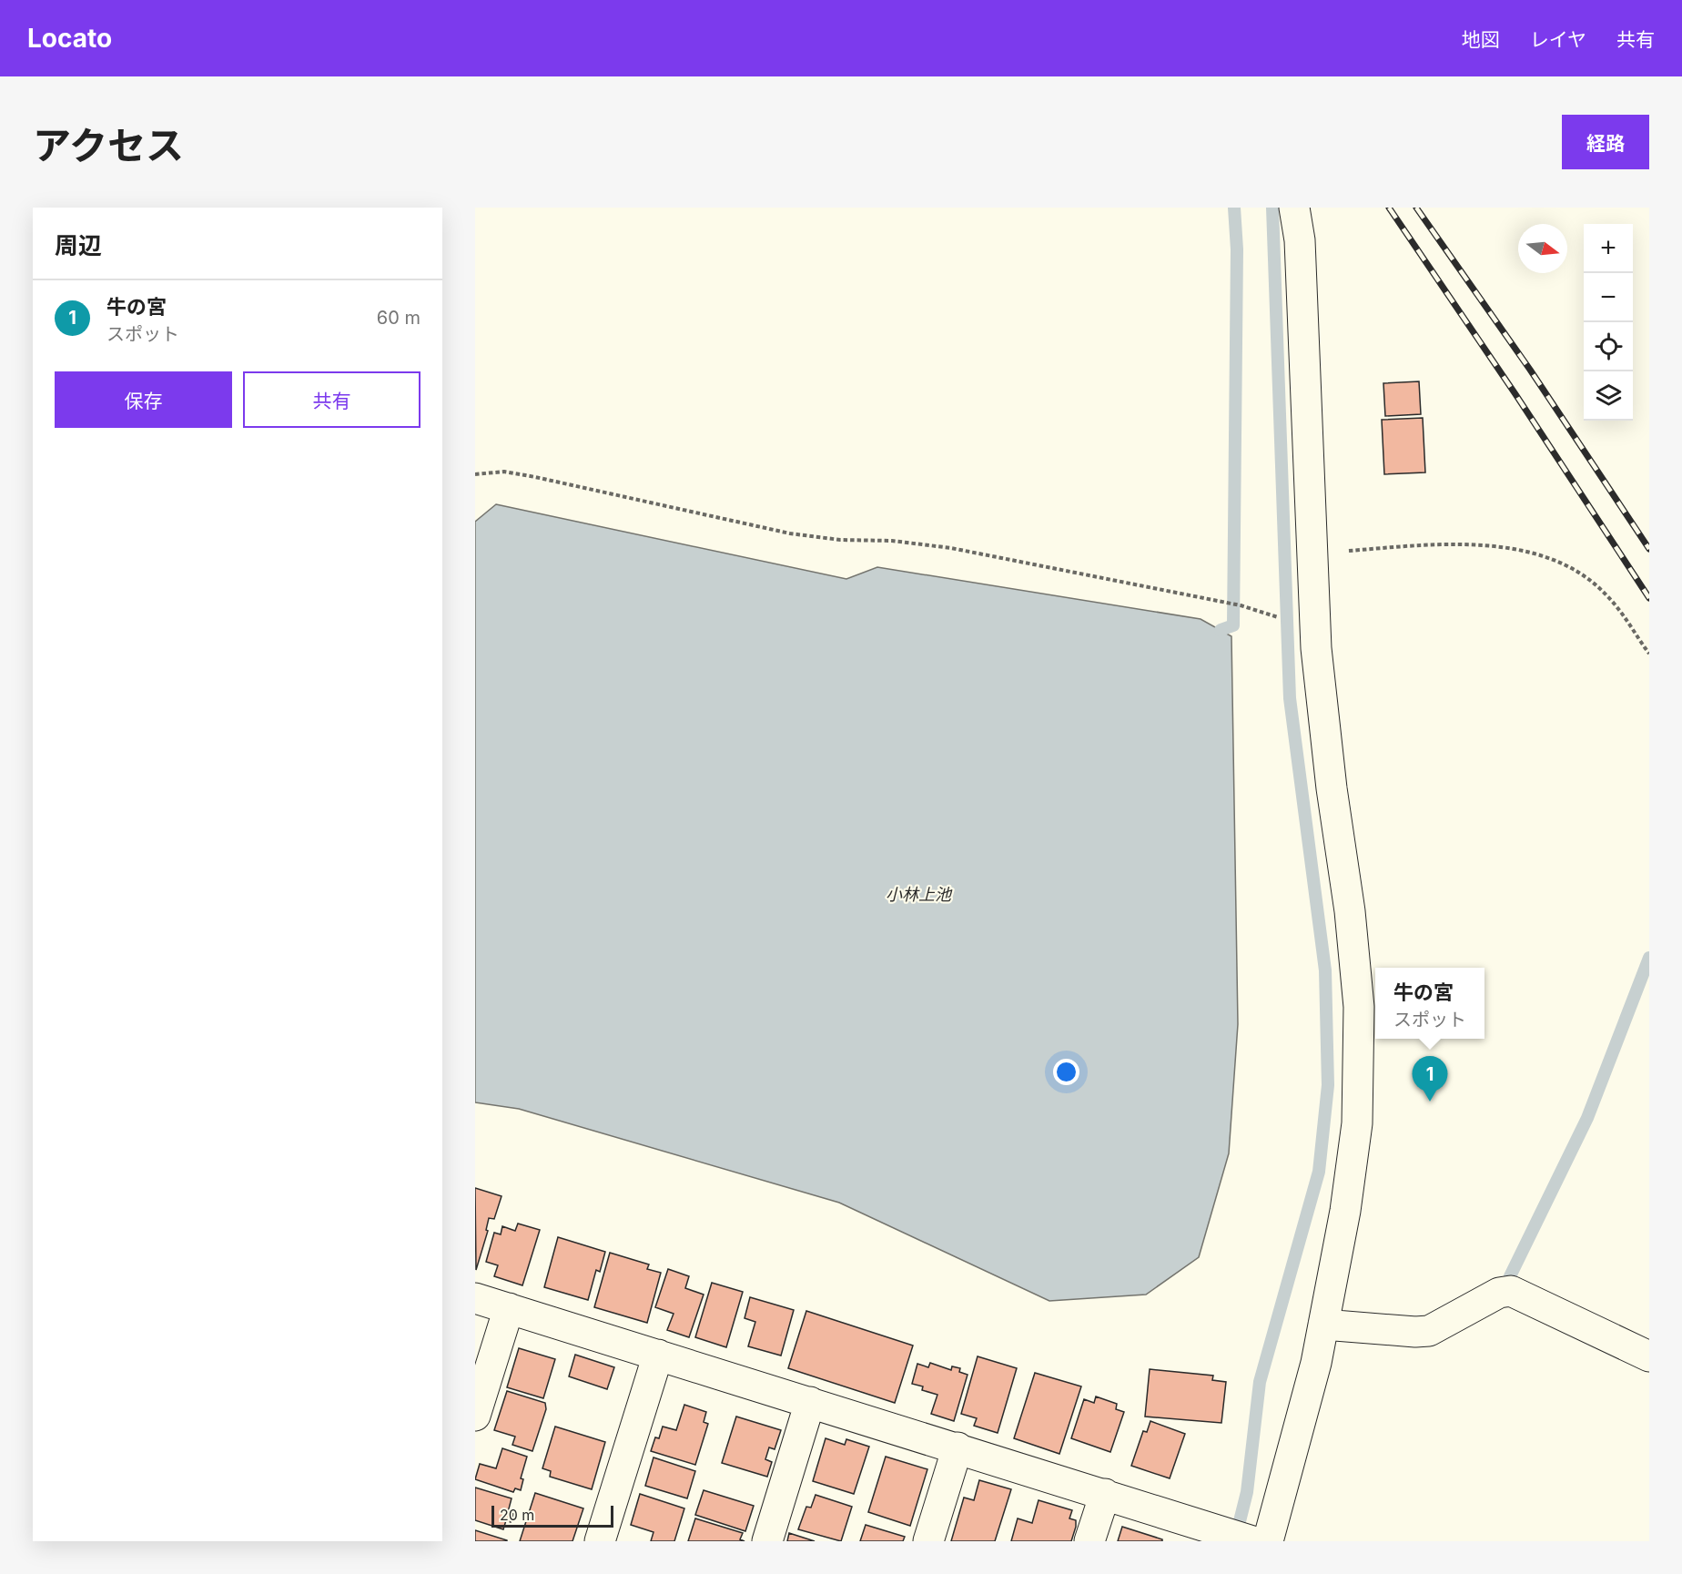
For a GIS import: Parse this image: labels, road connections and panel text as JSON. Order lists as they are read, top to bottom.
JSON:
{
  "water": ["小林上池"],
  "scale_bar": "20 m",
  "north": "right",
  "page": {
    "header": "Locato",
    "nav": ["地図", "レイヤ", "共有"],
    "title": "アクセス",
    "buttons": [
      "経路",
      ["保存", "共有"]
    ],
    "heading": "周辺",
    "map_buttons": ["+", "−"],
    "list": [
      {
        "mark": "1",
        "name": "牛の宮",
        "note": "スポット",
        "value": "60 m"
      }
    ],
    "popup": ["牛の宮", "スポット"],
    "pins": "1",
    "scale": "20 m"
  }
}
